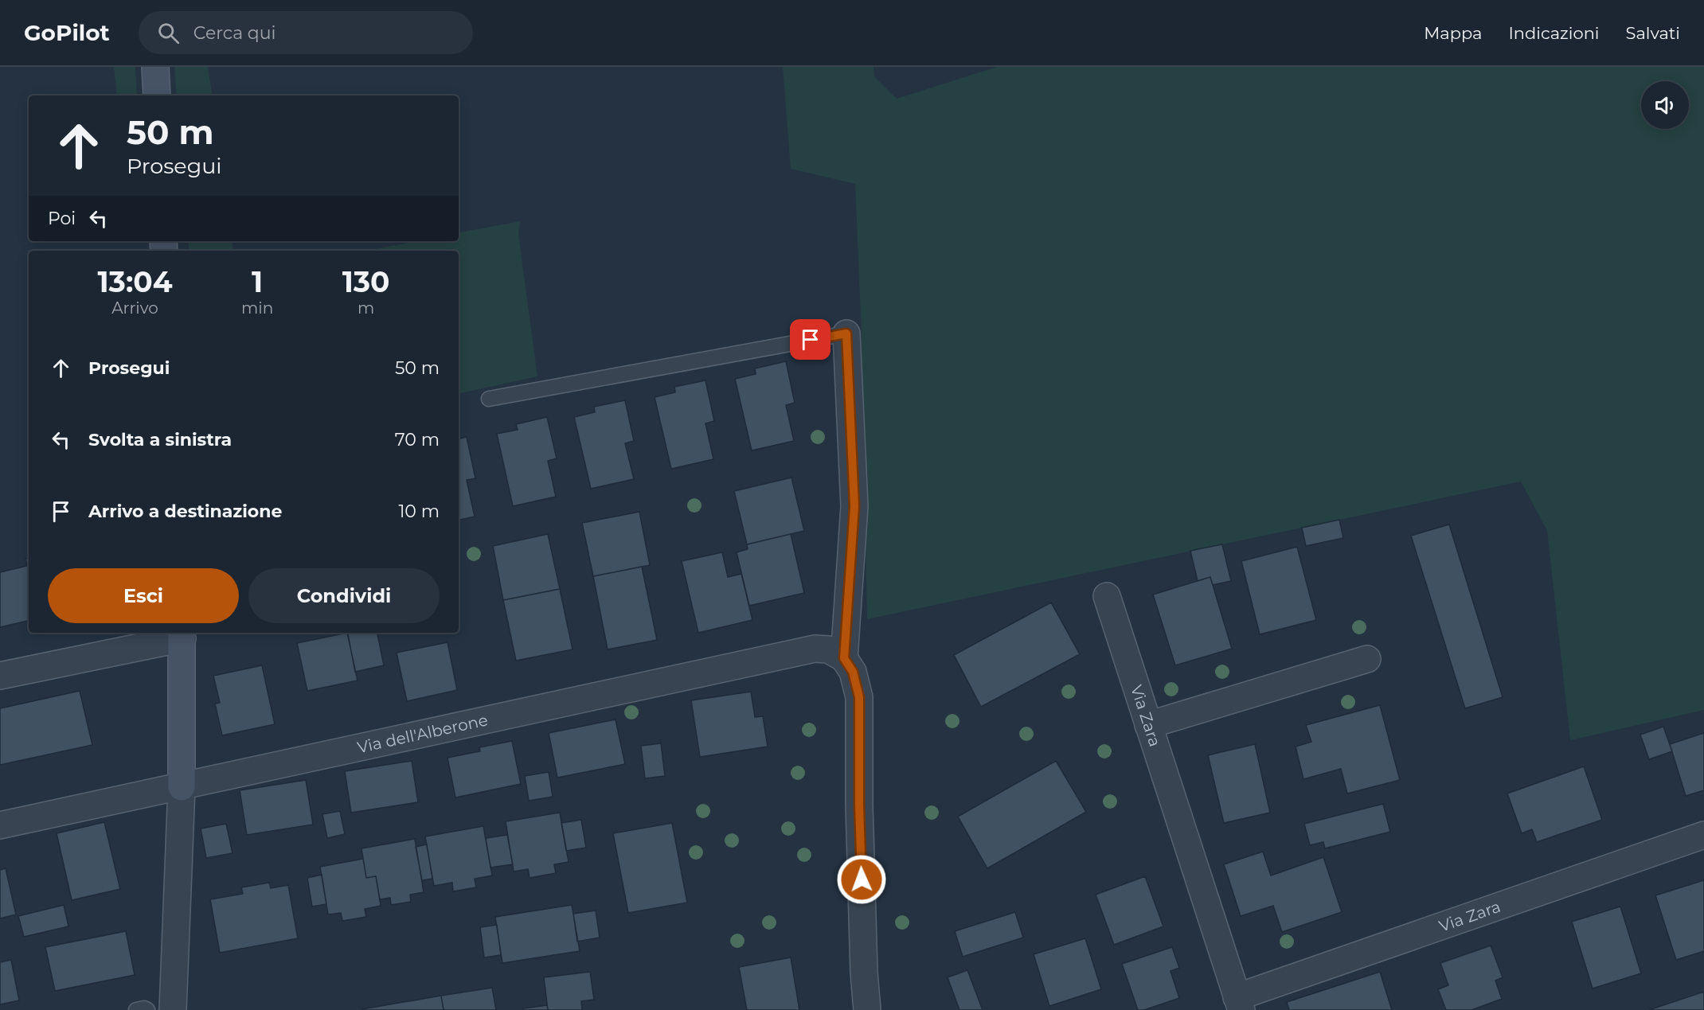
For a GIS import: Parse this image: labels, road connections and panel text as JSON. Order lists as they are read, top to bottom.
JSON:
{
  "streets": {
    "street": ["Via Zara", "Via dell'Alberone"]
  },
  "page": {
    "header": "GoPilot",
    "search": "Cerca qui",
    "nav": ["Mappa", "Indicazioni", "Salvati"],
    "turn": ["50 m", "Prosegui"],
    "then": "Poi",
    "eta": [
      "13:04",
      "Arrivo",
      "1",
      "min",
      "130",
      "m"
    ],
    "list": [
      {
        "name": "Prosegui",
        "value": "50 m"
      },
      {
        "name": "Svolta a sinistra",
        "value": "70 m"
      },
      {
        "name": "Arrivo a destinazione",
        "value": "10 m"
      }
    ],
    "buttons": ["Esci", "Condividi"]
  }
}
